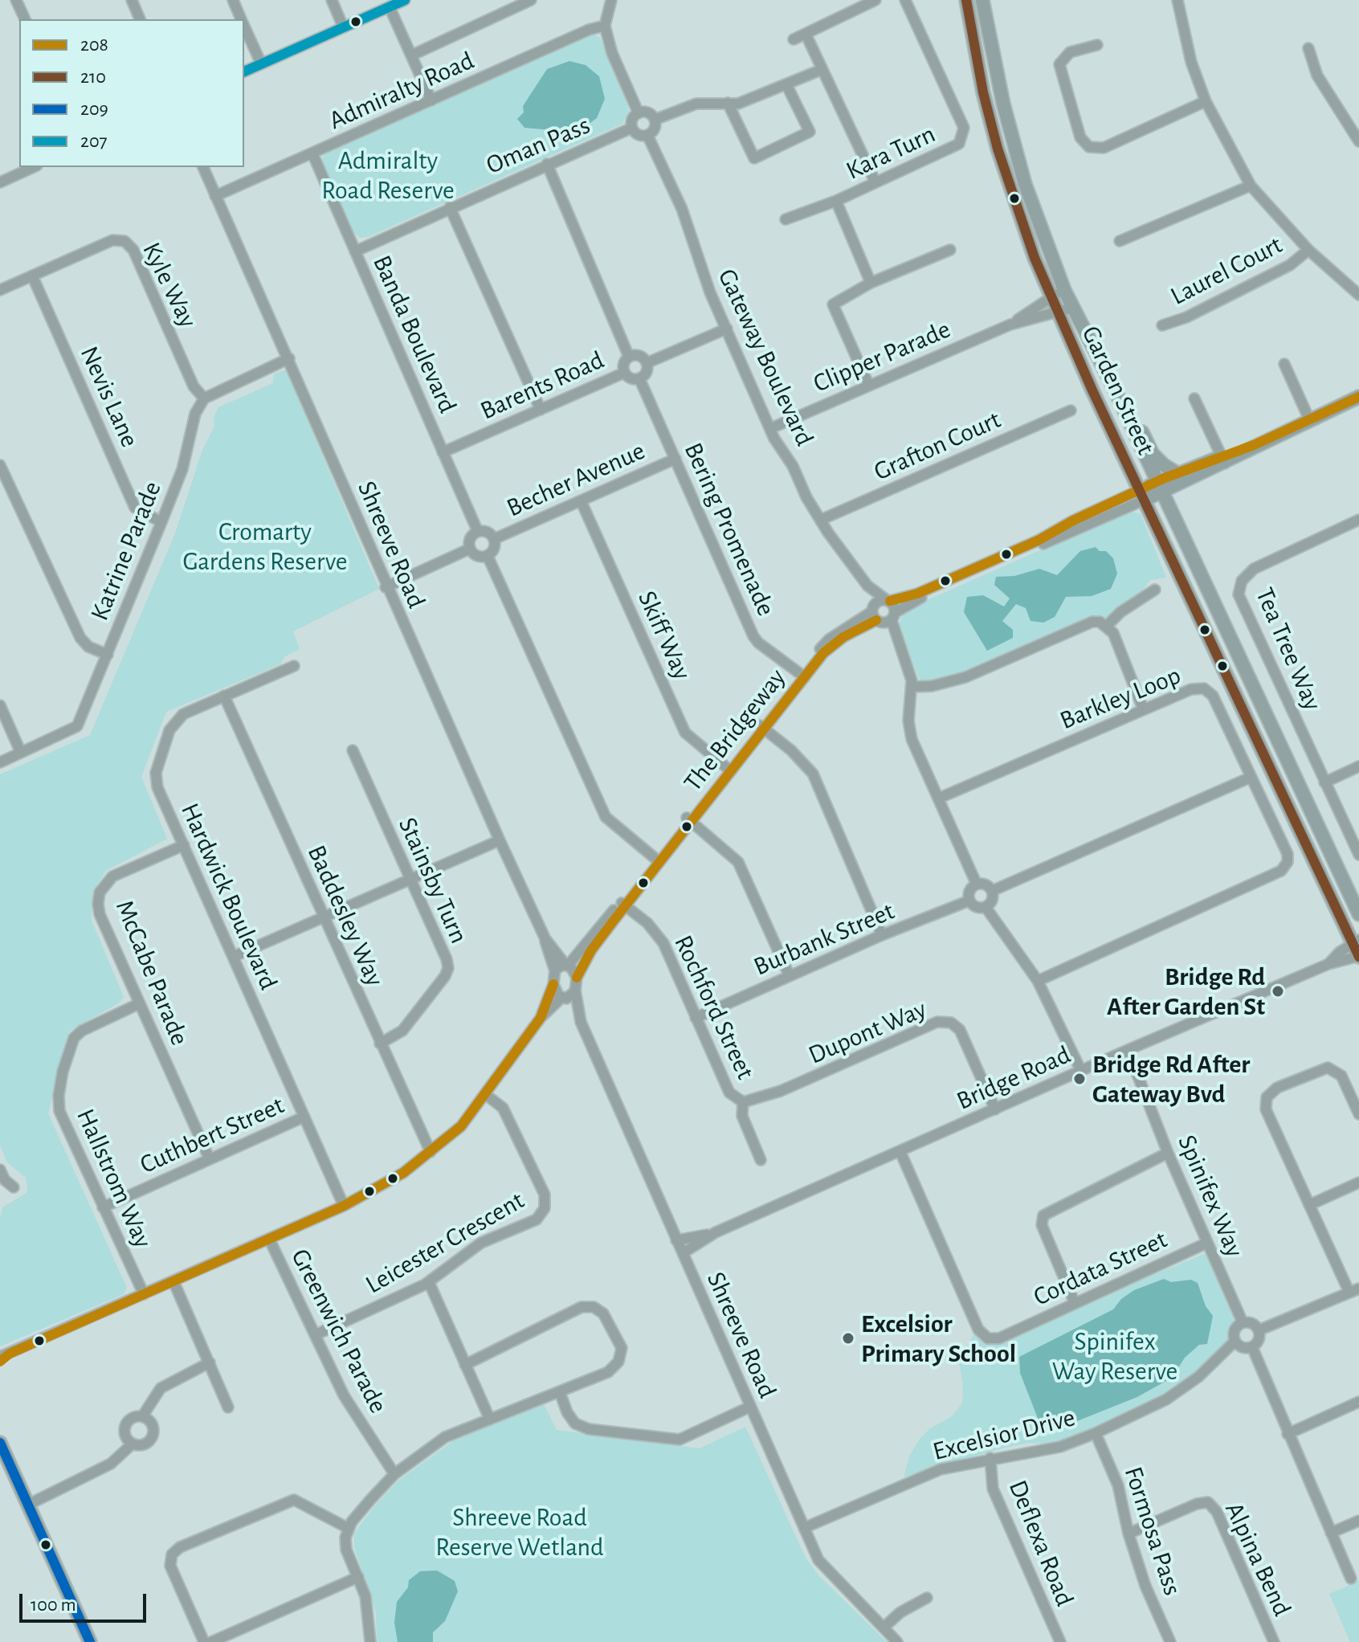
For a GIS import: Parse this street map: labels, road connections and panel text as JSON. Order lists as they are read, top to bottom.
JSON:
{
  "streets": {
    "main road": ["Garden Street", "The Bridgeway"],
    "street": [
      "Admiralty Road",
      "Oman Pass",
      "Kara Turn",
      "Laurel Court",
      "Kyle Way",
      "Banda Boulevard",
      "Clipper Parade",
      "Gateway Boulevard",
      "Barents Road",
      "Nevis Lane",
      "Grafton Court",
      "Becher Avenue",
      "Bering Promenade",
      "Shreeve Road",
      "Katrine Parade",
      "Skiff Way",
      "Tea Tree Way",
      "Barkley Loop",
      "Stainsby Turn",
      "Hardwick Boulevard",
      "Baddesley Way",
      "Burbank Street",
      "McCabe Parade",
      "Rochford Street",
      "Dupont Way",
      "Bridge Road",
      "Cuthbert Street",
      "Hallstrom Way",
      "Spinifex Way",
      "Leicester Crescent",
      "Cordata Street",
      "Greenwich Parade",
      "Excelsior Drive",
      "Formosa Pass",
      "Deflexa Road",
      "Alpina Bend"
    ]
  },
  "crossings": [
    ["Admiralty Road", "Banda Boulevard"],
    ["Admiralty Road", "Shreeve Road"],
    ["Oman Pass", "Banda Boulevard"],
    ["Oman Pass", "Gateway Boulevard"],
    ["Kyle Way", "Nevis Lane"],
    ["Kyle Way", "Katrine Parade"],
    ["Banda Boulevard", "Barents Road"],
    ["Banda Boulevard", "Becher Avenue"],
    ["Clipper Parade", "Gateway Boulevard"],
    ["Clipper Parade", "Garden Street"],
    ["Gateway Boulevard", "Grafton Court"],
    ["Gateway Boulevard", "Barkley Loop"],
    ["Gateway Boulevard", "The Bridgeway"],
    ["Gateway Boulevard", "Burbank Street"],
    ["Barents Road", "Bering Promenade"],
    ["Garden Street", "The Bridgeway"],
    ["Garden Street", "Bridge Road"],
    ["Nevis Lane", "Katrine Parade"],
    ["Becher Avenue", "Bering Promenade"],
    ["Becher Avenue", "Skiff Way"],
    ["Bering Promenade", "The Bridgeway"],
    ["Shreeve Road", "The Bridgeway"],
    ["Shreeve Road", "Bridge Road"],
    ["Shreeve Road", "Excelsior Drive"],
    ["Skiff Way", "The Bridgeway"],
    ["The Bridgeway", "Rochford Street"],
    ["Stainsby Turn", "Baddesley Way"],
    ["Hardwick Boulevard", "Baddesley Way"],
    ["Hardwick Boulevard", "McCabe Parade"],
    ["Hardwick Boulevard", "Cuthbert Street"],
    ["Burbank Street", "Rochford Street"],
    ["McCabe Parade", "Cuthbert Street"],
    ["McCabe Parade", "Hallstrom Way"],
    ["Rochford Street", "Dupont Way"],
    ["Dupont Way", "Bridge Road"],
    ["Bridge Road", "Spinifex Way"],
    ["Bridge Road", "Cordata Street"],
    ["Cuthbert Street", "Hallstrom Way"],
    ["Spinifex Way", "Cordata Street"],
    ["Spinifex Way", "Excelsior Drive"],
    ["Leicester Crescent", "Greenwich Parade"],
    ["Excelsior Drive", "Formosa Pass"],
    ["Excelsior Drive", "Deflexa Road"],
    ["Formosa Pass", "Alpina Bend"]
  ],
  "parks": [
    "Admiralty Road Reserve",
    "Cromarty Gardens Reserve",
    "Spinifex Way Reserve",
    "Shreeve Road Reserve Wetland"
  ],
  "places": ["Bridge Rd After Garden St", "Bridge Rd After Gateway Bvd", "Excelsior Primary School"],
  "lines": [
    "transit line 210",
    "transit line 207",
    "transit line 208",
    "transit line 209"
  ],
  "legend": [
    "208",
    "210",
    "209",
    "207"
  ],
  "scale_bar": "100 m"
}
